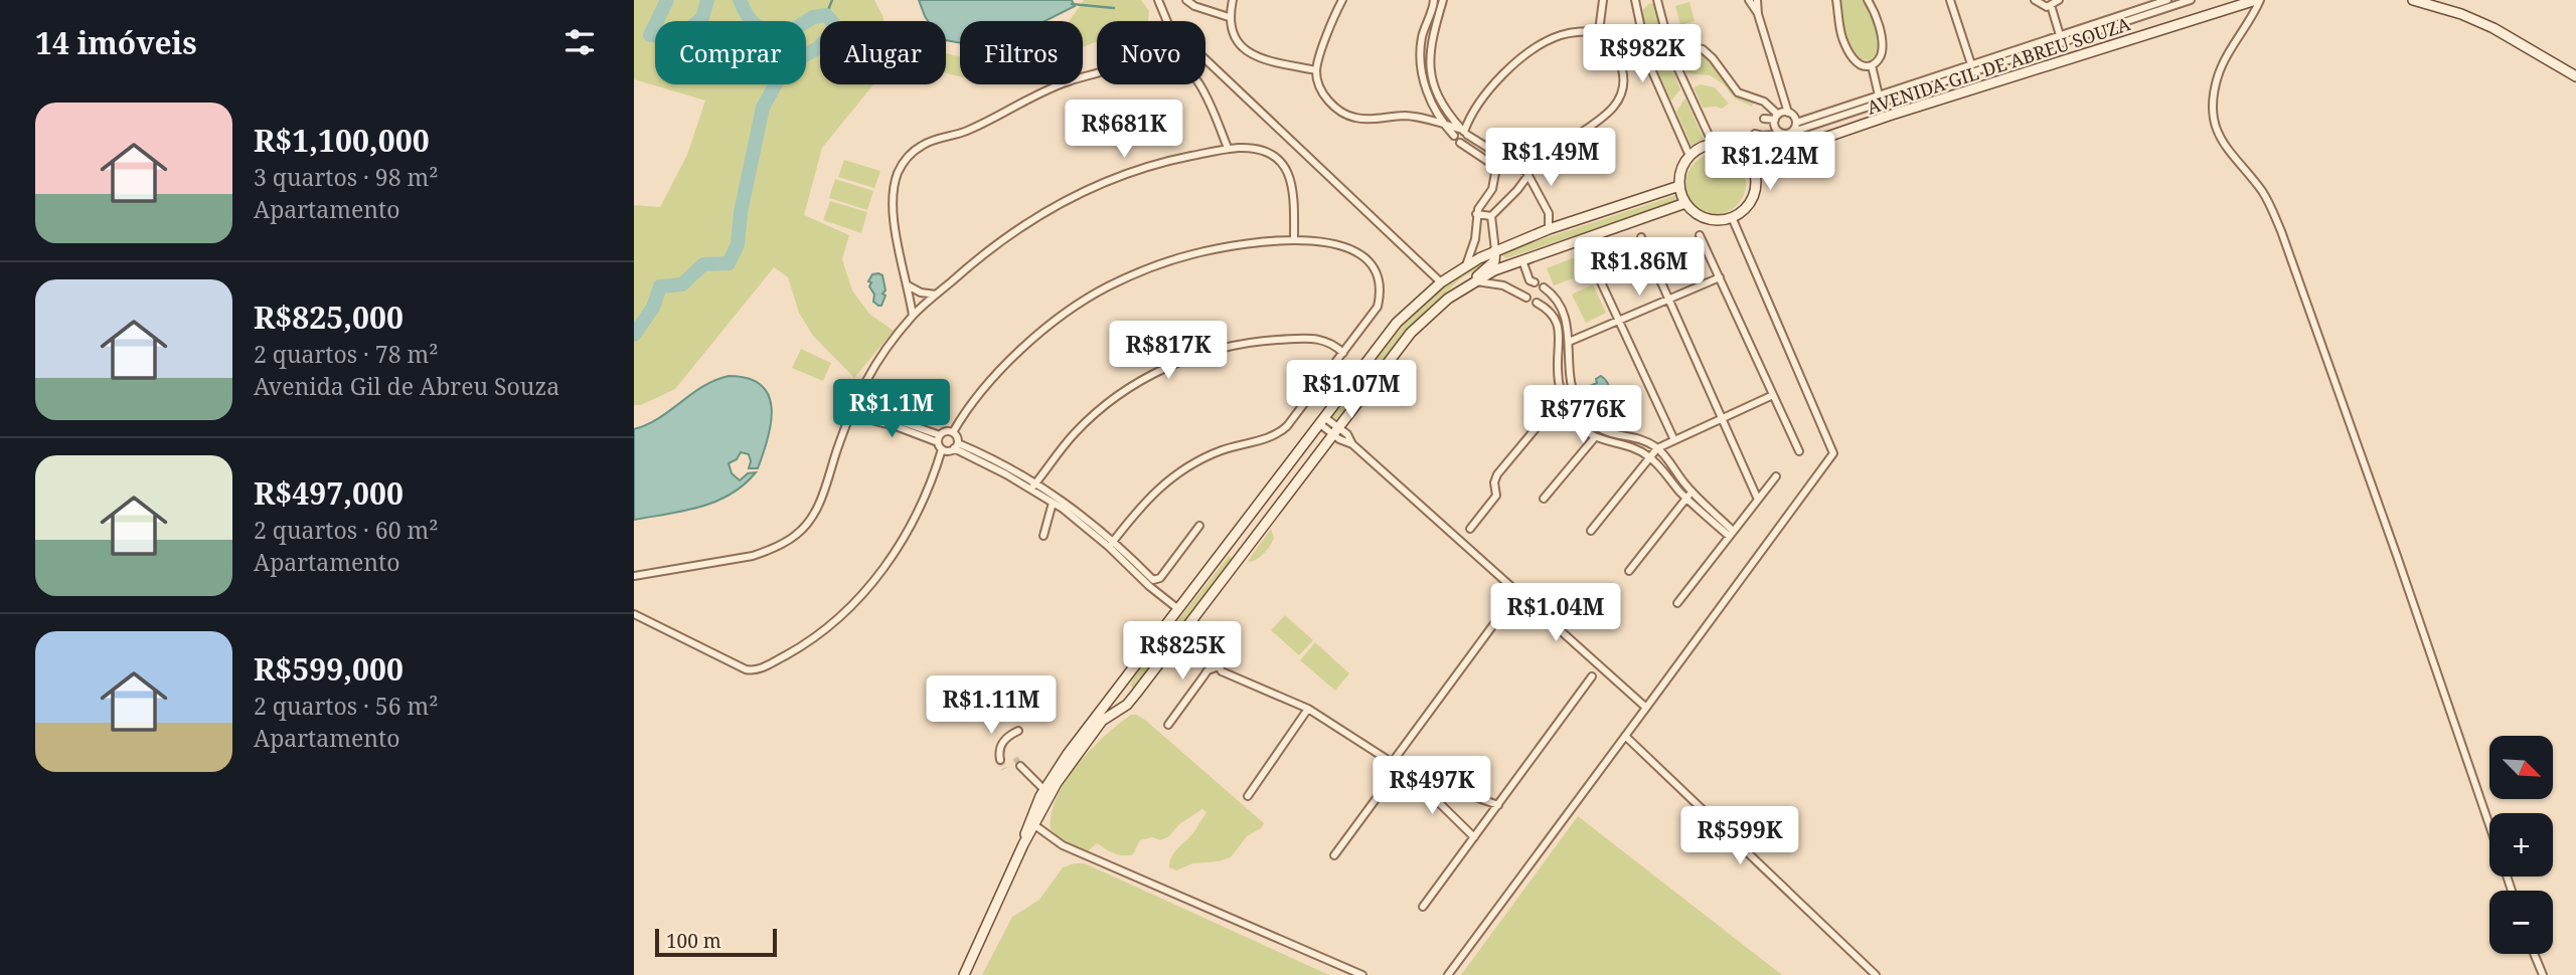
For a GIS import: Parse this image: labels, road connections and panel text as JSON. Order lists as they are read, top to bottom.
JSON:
{
  "streets": {
    "street": ["AVENIDA GIL DE ABREU SOUZA"]
  },
  "scale_bar": "100 m",
  "north": "bottom right",
  "page": {
    "heading": "14 imóveis",
    "chip": [
      "Comprar",
      "Alugar",
      "Filtros",
      "Novo"
    ],
    "price": [
      "R$982K",
      "R$681K",
      "R$1.49M",
      "R$1.24M",
      "R$1.86M",
      "R$817K",
      "R$1.07M",
      "R$1.1M",
      "R$776K",
      "R$1.04M",
      "R$825K",
      "R$1.11M",
      "R$497K",
      "R$599K"
    ],
    "list": [
      {
        "name": "R$1,100,000",
        "note": "3 quartos · 98 m² · Apartamento"
      },
      {
        "name": "R$825,000",
        "note": "2 quartos · 78 m² · Avenida Gil de Abreu Souza"
      },
      {
        "name": "R$497,000",
        "note": "2 quartos · 60 m² · Apartamento"
      },
      {
        "name": "R$599,000",
        "note": "2 quartos · 56 m² · Apartamento"
      }
    ],
    "map_buttons": ["+", "−"],
    "scale": "100 m"
  }
}
